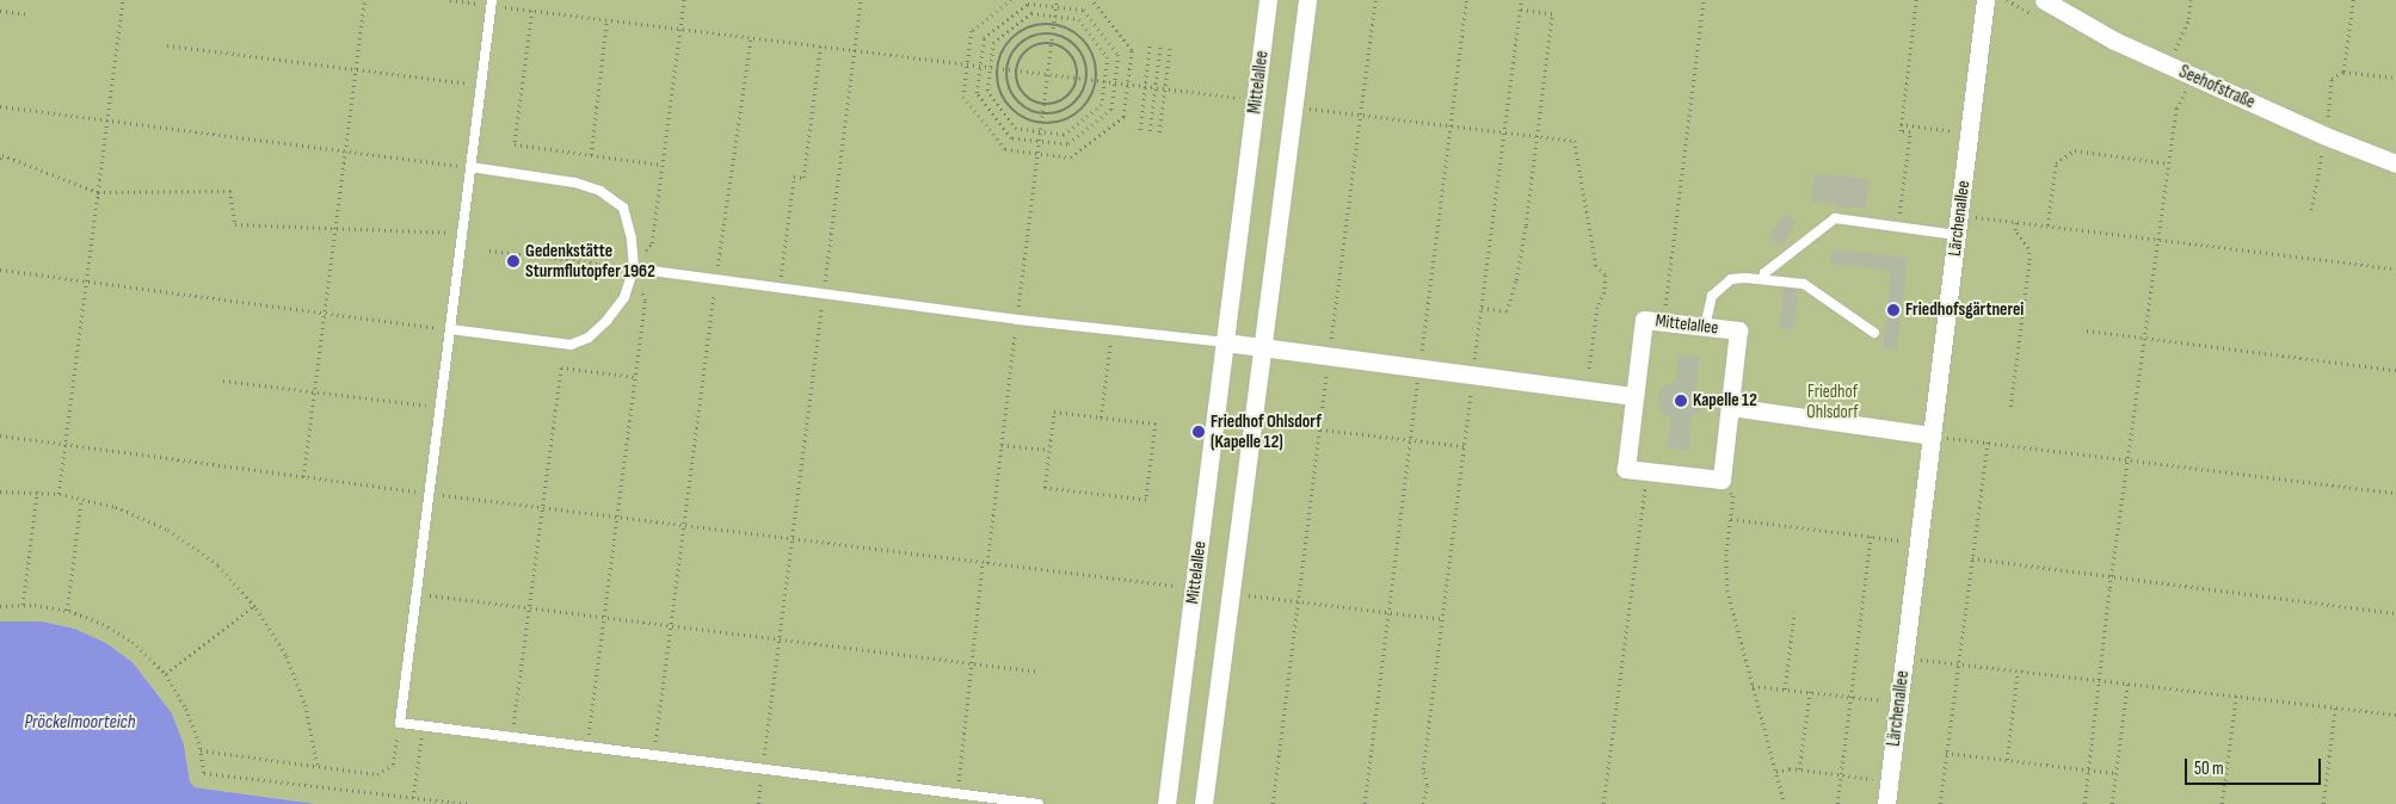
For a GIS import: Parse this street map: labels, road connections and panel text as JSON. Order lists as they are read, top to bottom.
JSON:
{
  "streets": {
    "street": ["Mittelallee", "Seehofstraße", "Lärchenallee"]
  },
  "water": ["Pröckelmoorteich"],
  "parks": ["Friedhof Ohlsdorf"],
  "places": [
    "Gedenkstätte Sturmflutopfer 1962",
    "Friedhofsgärtnerei",
    "Kapelle 12",
    "Friedhof Ohlsdorf (Kapelle 12)"
  ],
  "scale_bar": "50 m"
}
